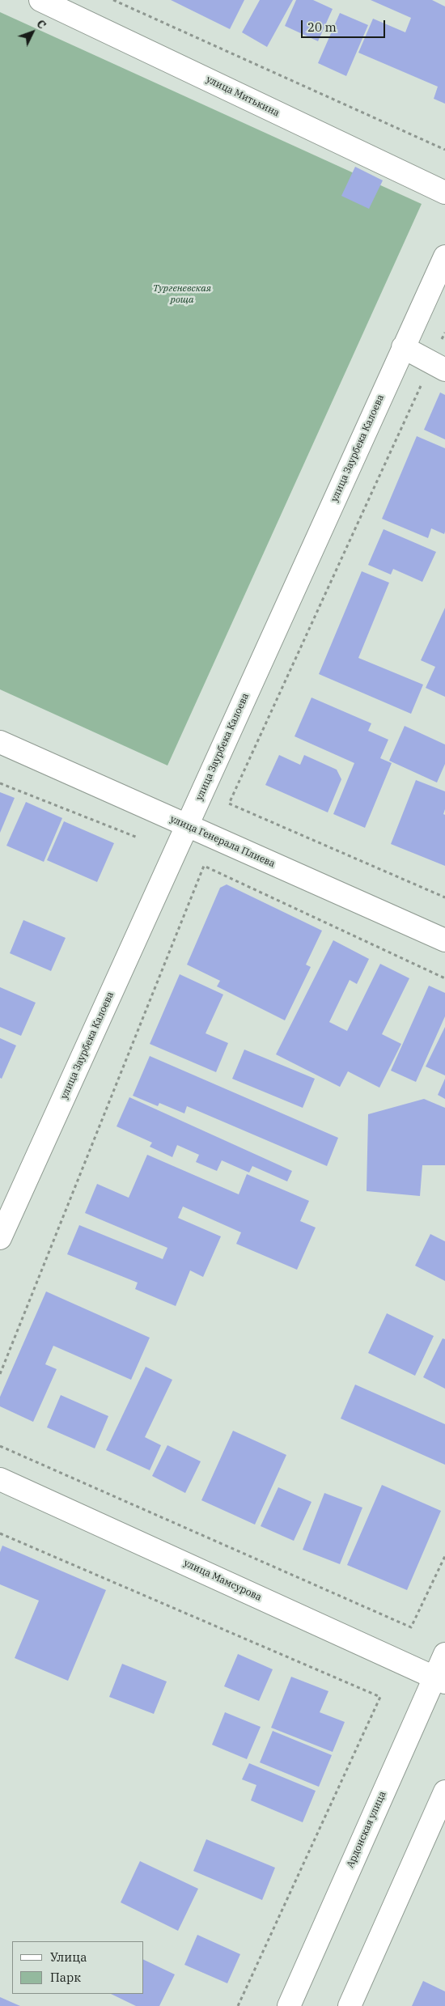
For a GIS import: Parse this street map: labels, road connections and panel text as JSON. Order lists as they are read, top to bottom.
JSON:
{
  "streets": {
    "street": [
      "улица Митькина",
      "улица Заурбека Калоева",
      "улица Генерала Плиева",
      "улица Мамсурова",
      "Ардонская улица"
    ]
  },
  "crossings": [
    ["улица Заурбека Калоева", "улица Генерала Плиева"],
    ["улица Мамсурова", "Ардонская улица"]
  ],
  "parks": ["Тургеневская роща"],
  "legend": ["Улица", "Парк"],
  "scale_bar": "20 m",
  "north": "top right"
}
